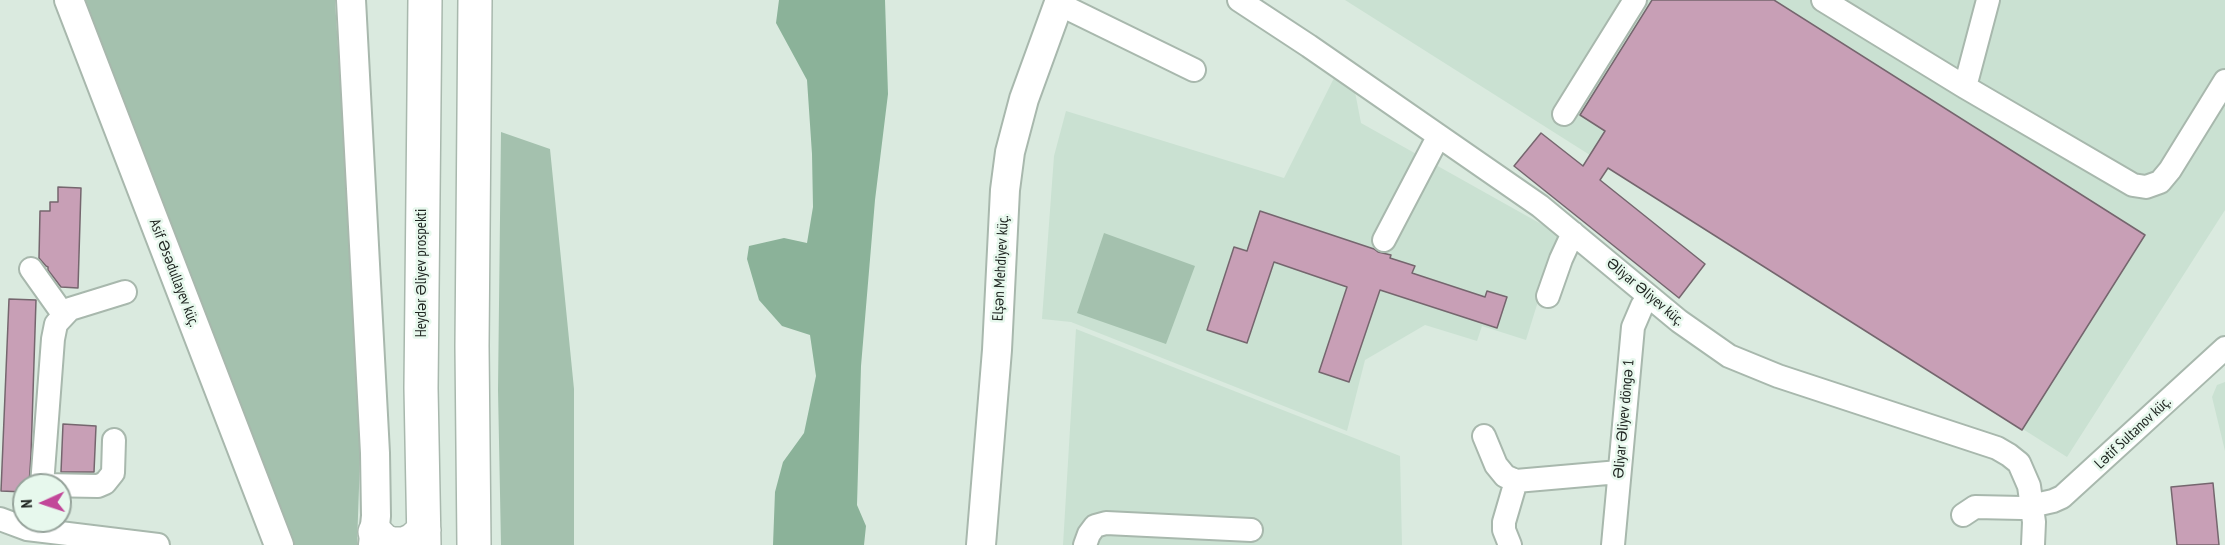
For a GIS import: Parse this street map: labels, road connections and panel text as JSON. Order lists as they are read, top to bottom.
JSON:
{
  "streets": {
    "highway": ["Heydər Əliyev prospekti"],
    "main road": ["Elşən Mehdiyev küç.", "Asif Əsədullayev küç."],
    "street": ["Əliyar Əliyev küç.", "Əliyar Əliyev döngə 1", "Lətif Sultanov küç."]
  },
  "crossings": [
    ["Əliyar Əliyev küç.", "Əliyar Əliyev döngə 1"],
    ["Əliyar Əliyev küç.", "Lətif Sultanov küç."]
  ],
  "north": "left"
}
